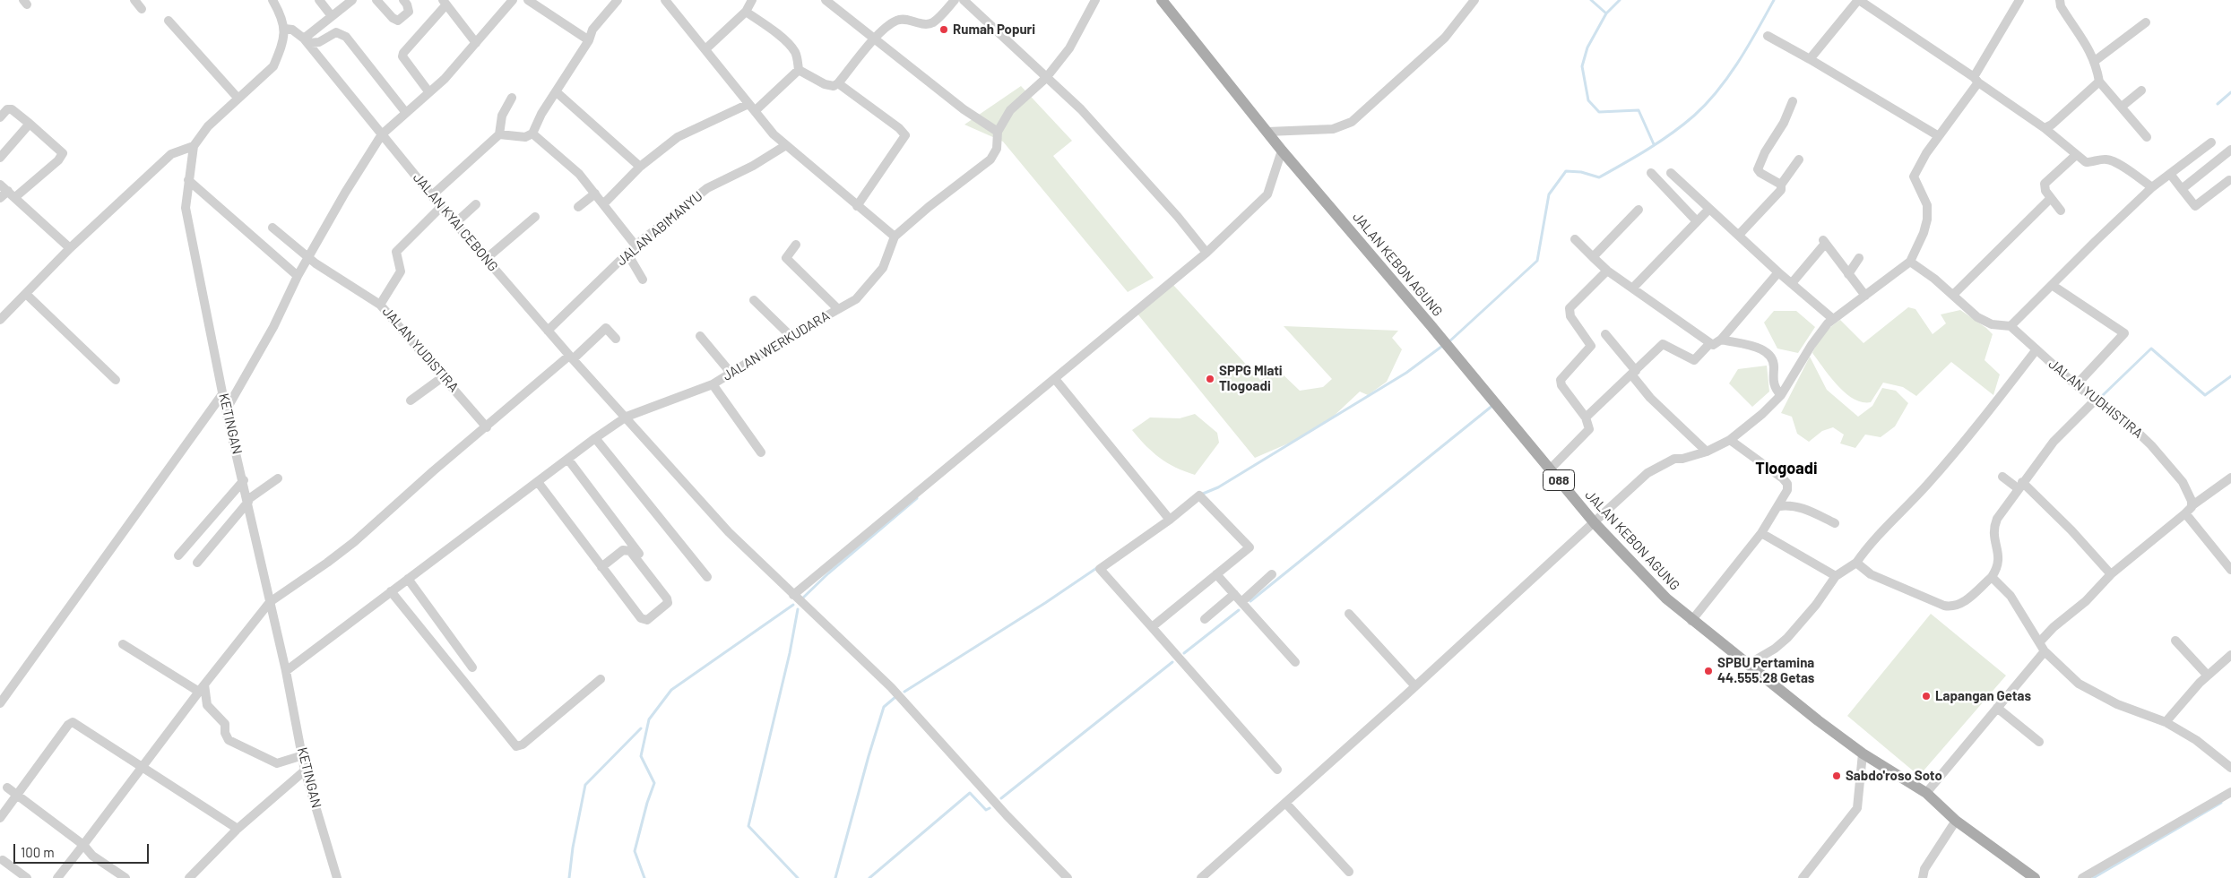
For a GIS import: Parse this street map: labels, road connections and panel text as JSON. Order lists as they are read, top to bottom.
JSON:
{
  "streets": {
    "main road": ["JALAN KEBON AGUNG", "088"],
    "street": [
      "JALAN KYAI CEBONG",
      "JALAN ABIMANYU",
      "JALAN WERKUDARA",
      "JALAN YUDISTIRA",
      "JALAN YUDHISTIRA",
      "KETINGAN"
    ]
  },
  "crossings": [
    ["JALAN KYAI CEBONG", "JALAN ABIMANYU"],
    ["JALAN KYAI CEBONG", "JALAN WERKUDARA"],
    ["JALAN KYAI CEBONG", "JALAN YUDISTIRA"],
    ["JALAN KYAI CEBONG", "KETINGAN"],
    ["JALAN WERKUDARA", "KETINGAN"]
  ],
  "districts": ["Tlogoadi"],
  "places": [
    "Rumah Popuri",
    "SPPG Mlati Tlogoadi",
    "SPBU Pertamina 44.555.28 Getas",
    "Lapangan Getas",
    "Sabdo'roso Soto"
  ],
  "scale_bar": "100 m"
}
